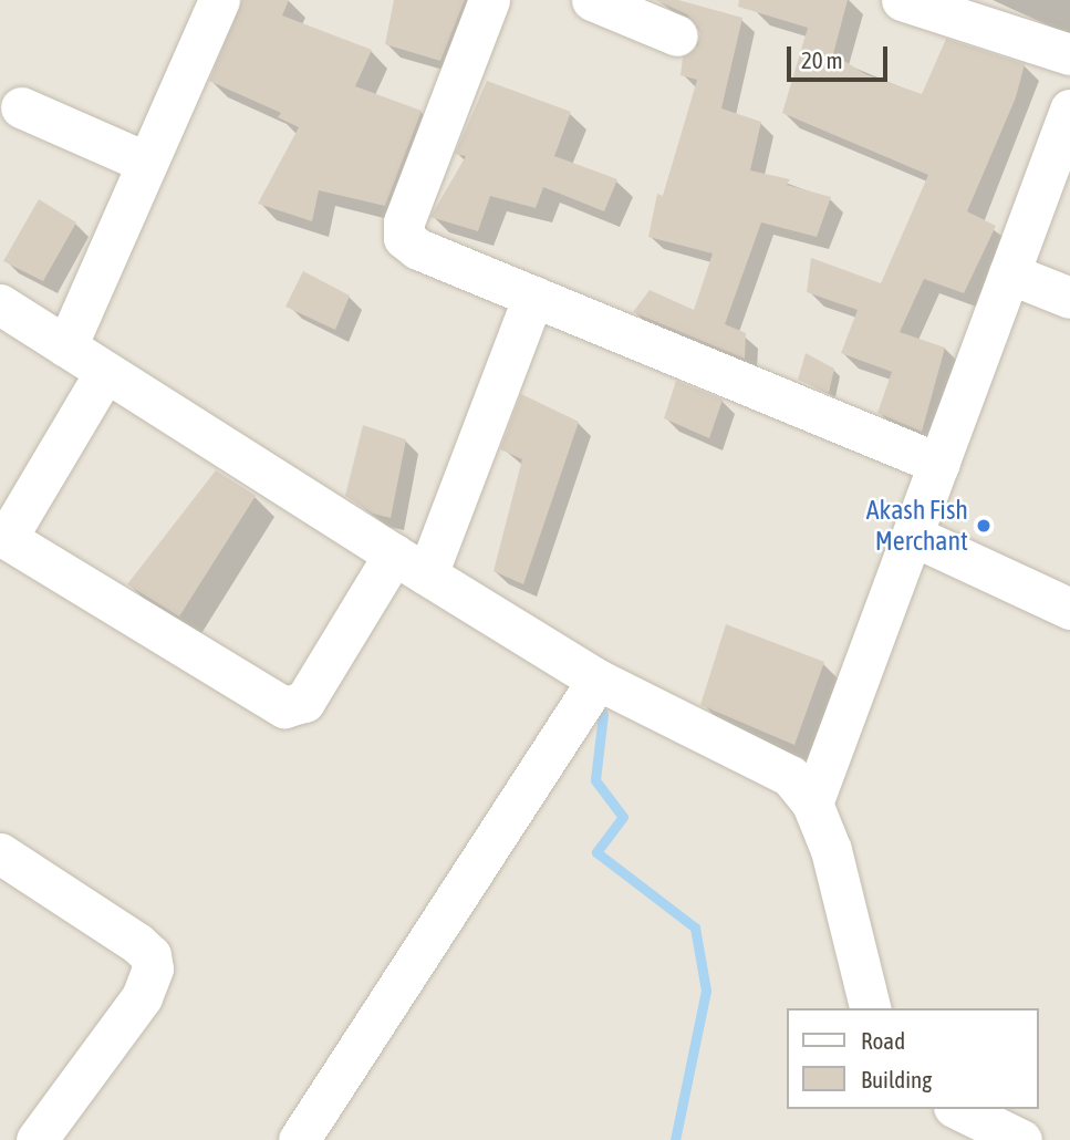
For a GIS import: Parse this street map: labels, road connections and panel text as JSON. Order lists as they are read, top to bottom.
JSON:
{
  "places": ["Akash Fish Merchant"],
  "legend": ["Road", "Building"],
  "scale_bar": "20 m"
}
